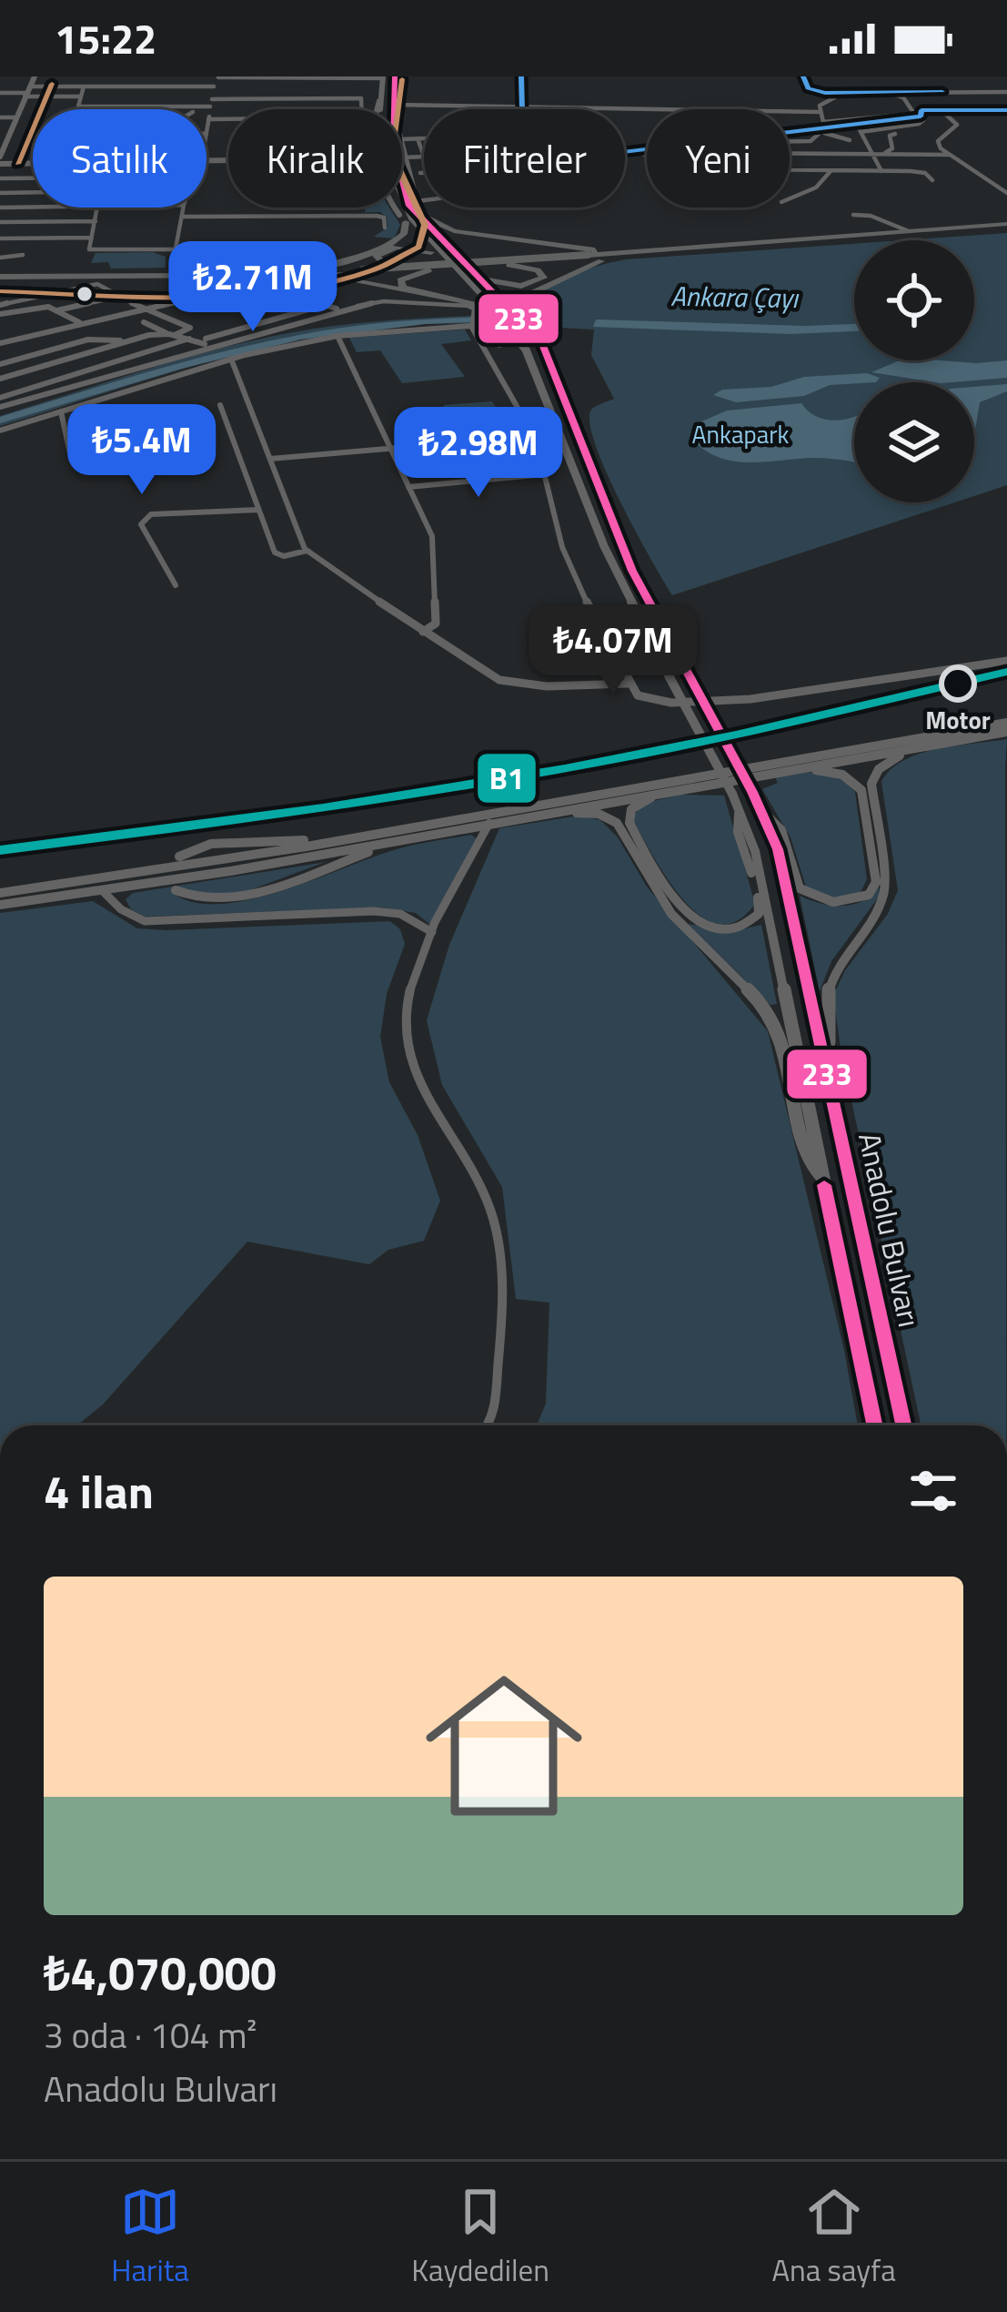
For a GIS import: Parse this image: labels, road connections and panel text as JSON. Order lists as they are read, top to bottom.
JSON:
{
  "streets": {
    "main road": ["Anadolu Bulvarı"]
  },
  "water": ["Ankara Çayı"],
  "parks": ["Ankapark"],
  "places": ["Motor"],
  "lines": ["transit line 233", "transit line B1"],
  "page": {
    "status": "15:22",
    "chip": [
      "Satılık",
      "Kiralık",
      "Filtreler",
      "Yeni"
    ],
    "price": [
      "₺2.71M",
      "₺5.4M",
      "₺2.98M",
      "₺4.07M"
    ],
    "heading": "4 ilan",
    "list": [
      {
        "name": "₺4,070,000",
        "note": "3 oda · 104 m² · Anadolu Bulvarı"
      }
    ],
    "tabs": ["Harita", "Kaydedilen", "Ana sayfa"]
  }
}
